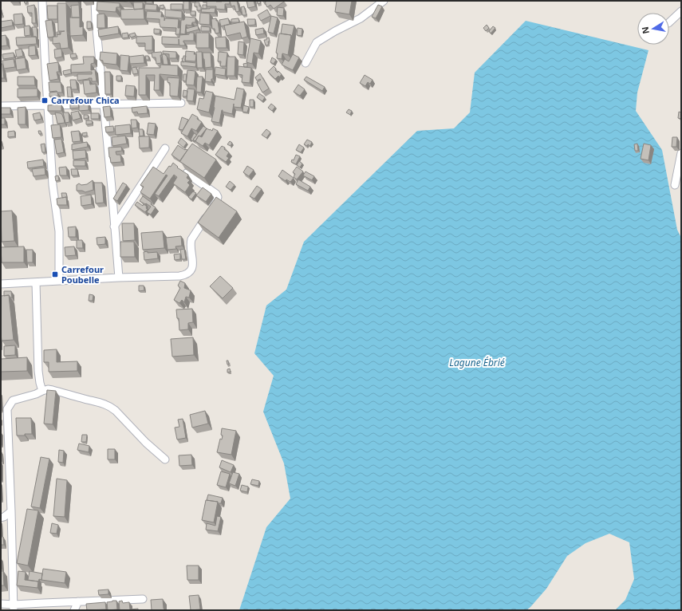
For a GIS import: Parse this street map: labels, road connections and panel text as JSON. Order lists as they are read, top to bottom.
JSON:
{
  "water": ["Lagune Ébrié"],
  "places": {
    "transit": ["Carrefour Chica", "Carrefour Poubelle"]
  },
  "north": "left"
}
